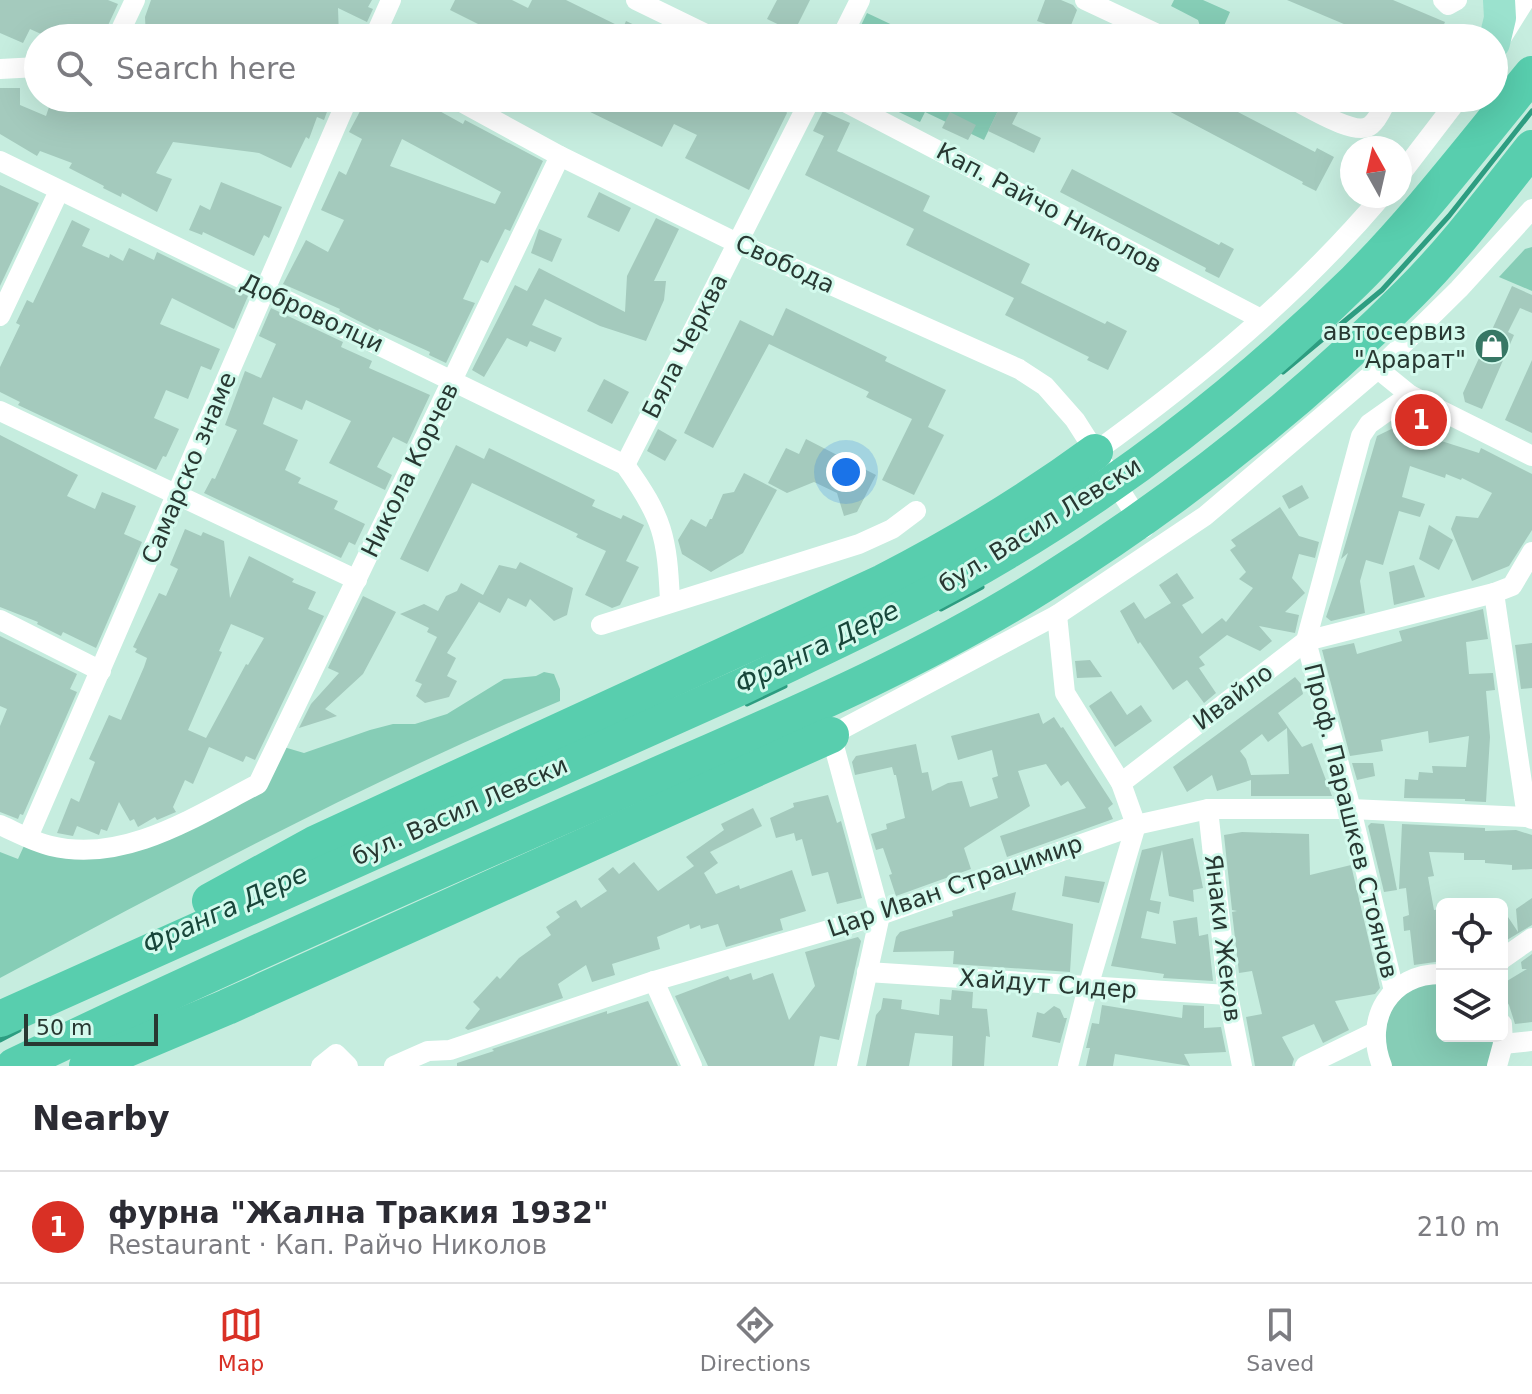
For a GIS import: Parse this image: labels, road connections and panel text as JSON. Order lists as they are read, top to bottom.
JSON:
{
  "streets": {
    "highway": ["бул. Васил Левски"],
    "street": [
      "Кап. Райчо Николов",
      "Свобода",
      "Доброволци",
      "Бяла Черква",
      "Самарско знаме",
      "Никола Корчев",
      "Ивайло",
      "Проф. Парашкев Стоянов",
      "Цар Иван Страцимир",
      "Янаки Жеков",
      "Хайдут Сидер"
    ]
  },
  "crossings": [
    ["Свобода", "Бяла Черква"],
    ["Свобода", "Никола Корчев"],
    ["Доброволци", "Бяла Черква"],
    ["Доброволци", "Самарско знаме"],
    ["Доброволци", "Никола Корчев"],
    ["Самарско знаме", "Никола Корчев"],
    ["Ивайло", "Проф. Парашкев Стоянов"],
    ["Проф. Парашкев Стоянов", "Цар Иван Страцимир"],
    ["Цар Иван Страцимир", "Янаки Жеков"],
    ["Янаки Жеков", "Хайдут Сидер"]
  ],
  "water": ["Франга Дере"],
  "places": {
    "shop": ["автосервиз \"Арарат\""]
  },
  "scale_bar": "50 m",
  "north": "top",
  "page": {
    "search": "Search here",
    "pins": "1",
    "scale": "50 m",
    "heading": "Nearby",
    "list": [
      {
        "mark": "1",
        "name": "фурна \"Жална Тракия 1932\"",
        "note": "Restaurant · Кап. Райчо Николов",
        "value": "210 m"
      }
    ],
    "nav": ["Map", "Directions", "Saved"]
  }
}
